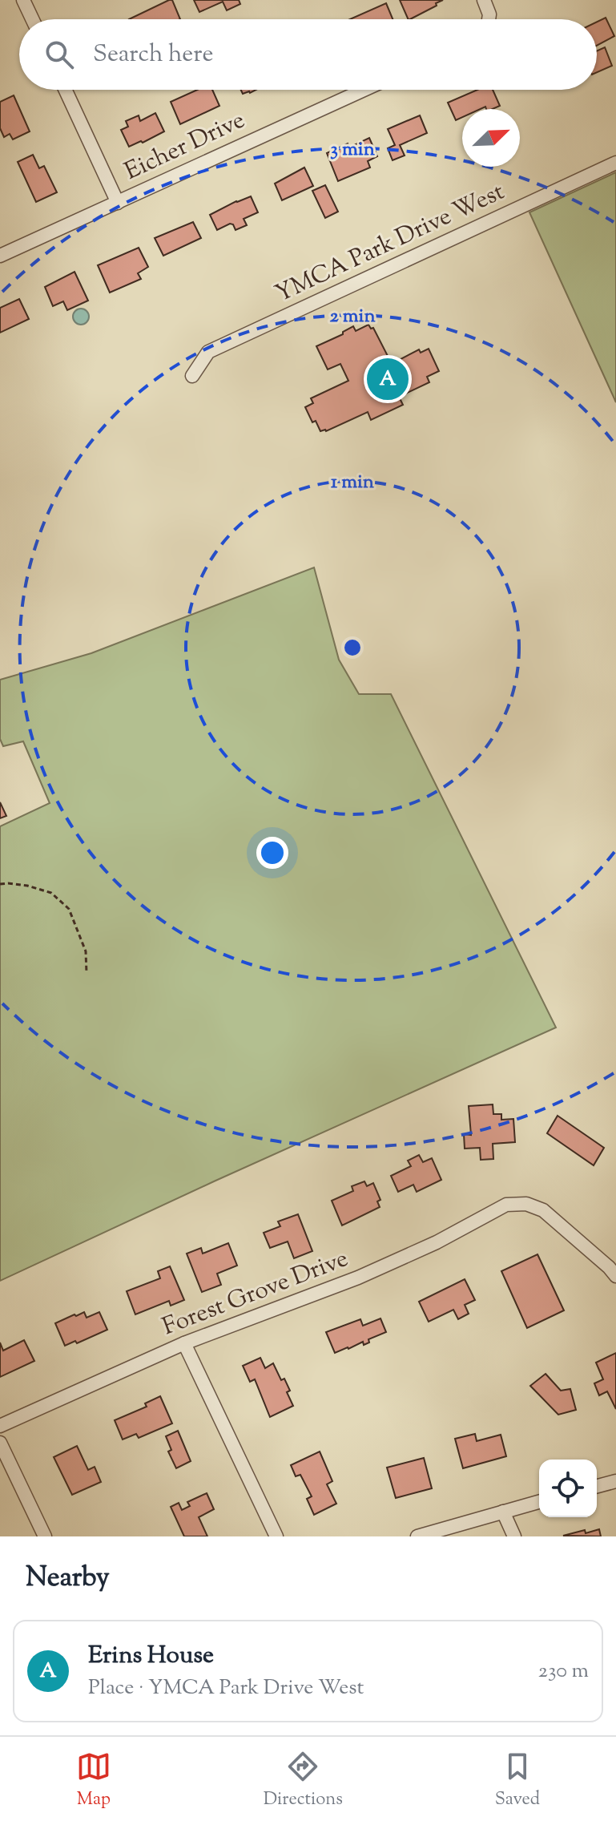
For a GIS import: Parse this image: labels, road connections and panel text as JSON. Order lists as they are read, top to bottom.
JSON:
{
  "streets": {
    "street": ["Eicher Drive", "YMCA Park Drive West", "Forest Grove Drive"]
  },
  "north": "top right",
  "page": {
    "search": "Search here",
    "pins": "A",
    "heading": "Nearby",
    "list": [
      {
        "mark": "A",
        "name": "Erins House",
        "note": "Place · YMCA Park Drive West",
        "value": "230 m"
      }
    ],
    "nav": ["Map", "Directions", "Saved"]
  },
  "rings": ["3 min", "2 min", "1 min"]
}
